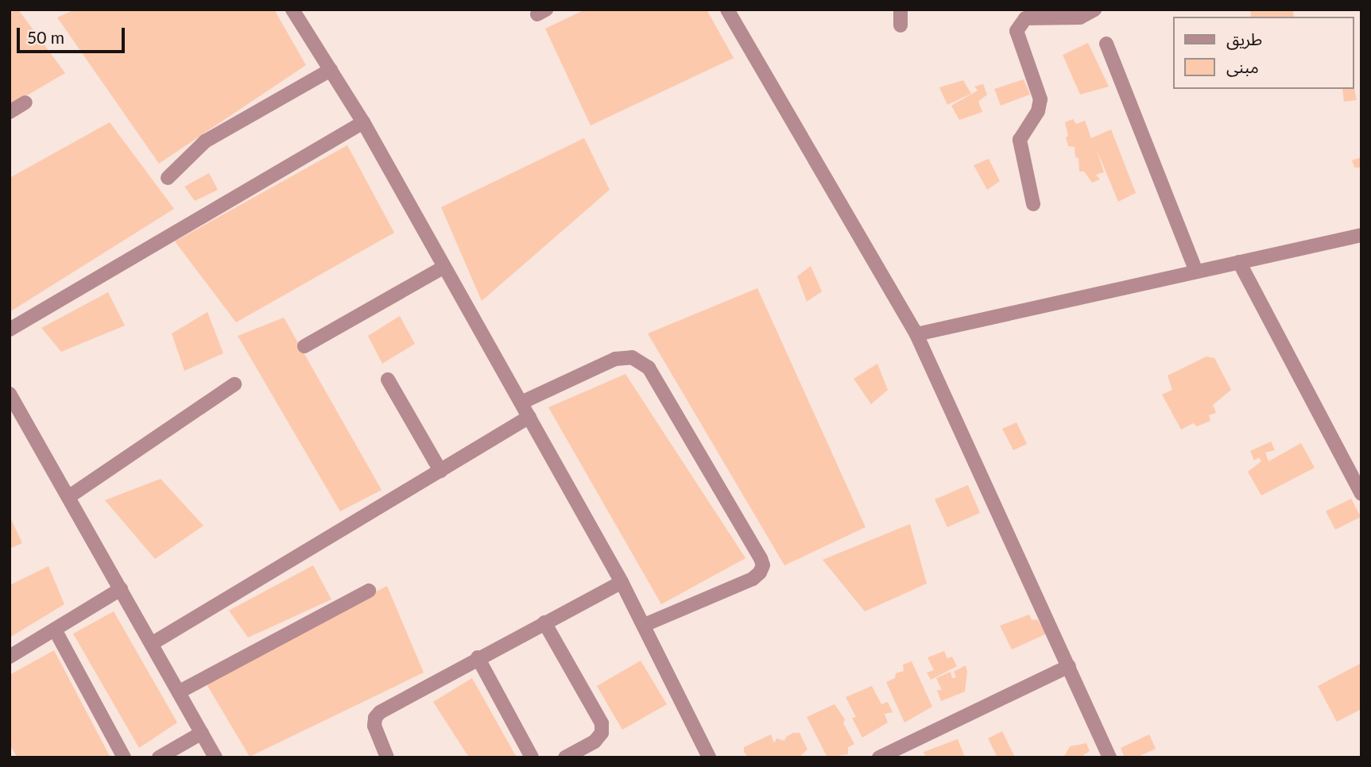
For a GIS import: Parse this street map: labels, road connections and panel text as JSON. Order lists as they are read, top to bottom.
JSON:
{
  "legend": ["طريق", "مبنى"],
  "scale_bar": "50 m"
}
